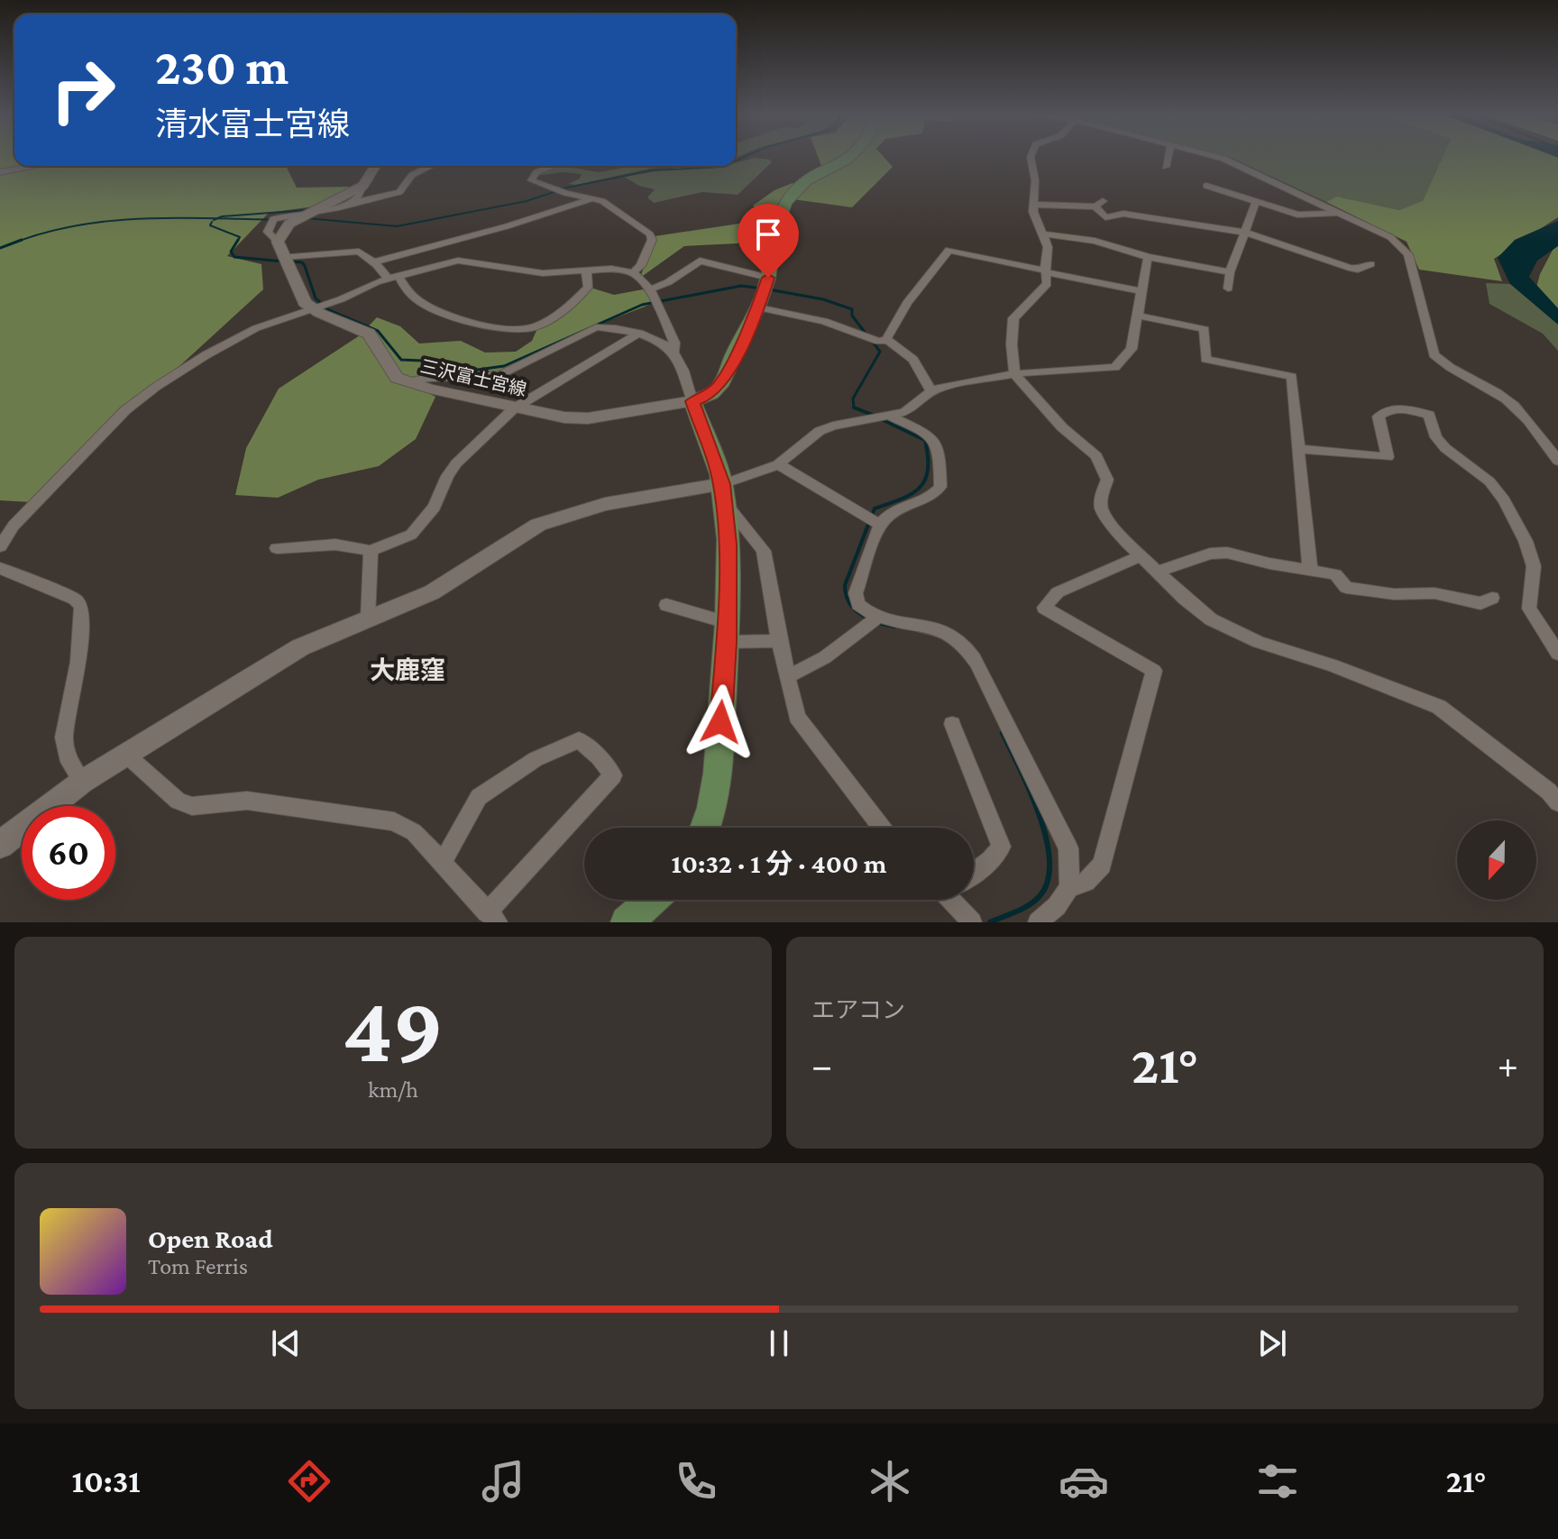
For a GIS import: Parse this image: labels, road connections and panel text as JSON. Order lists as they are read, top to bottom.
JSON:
{
  "streets": {
    "main road": ["三沢富士宮線"]
  },
  "districts": ["大鹿窪"],
  "north": "bottom",
  "page": {
    "turn": ["230 m", "清水富士宮線"],
    "limit": "60",
    "trip": "10:32 · 1 分 · 400 m",
    "tile": [
      ["49", "km/h"],
      "エアコン"
    ],
    "heat": ["−", "21°", "+"],
    "song": ["Open Road", "Tom Ferris"],
    "tabs": ["10:31", "21°"]
  }
}
